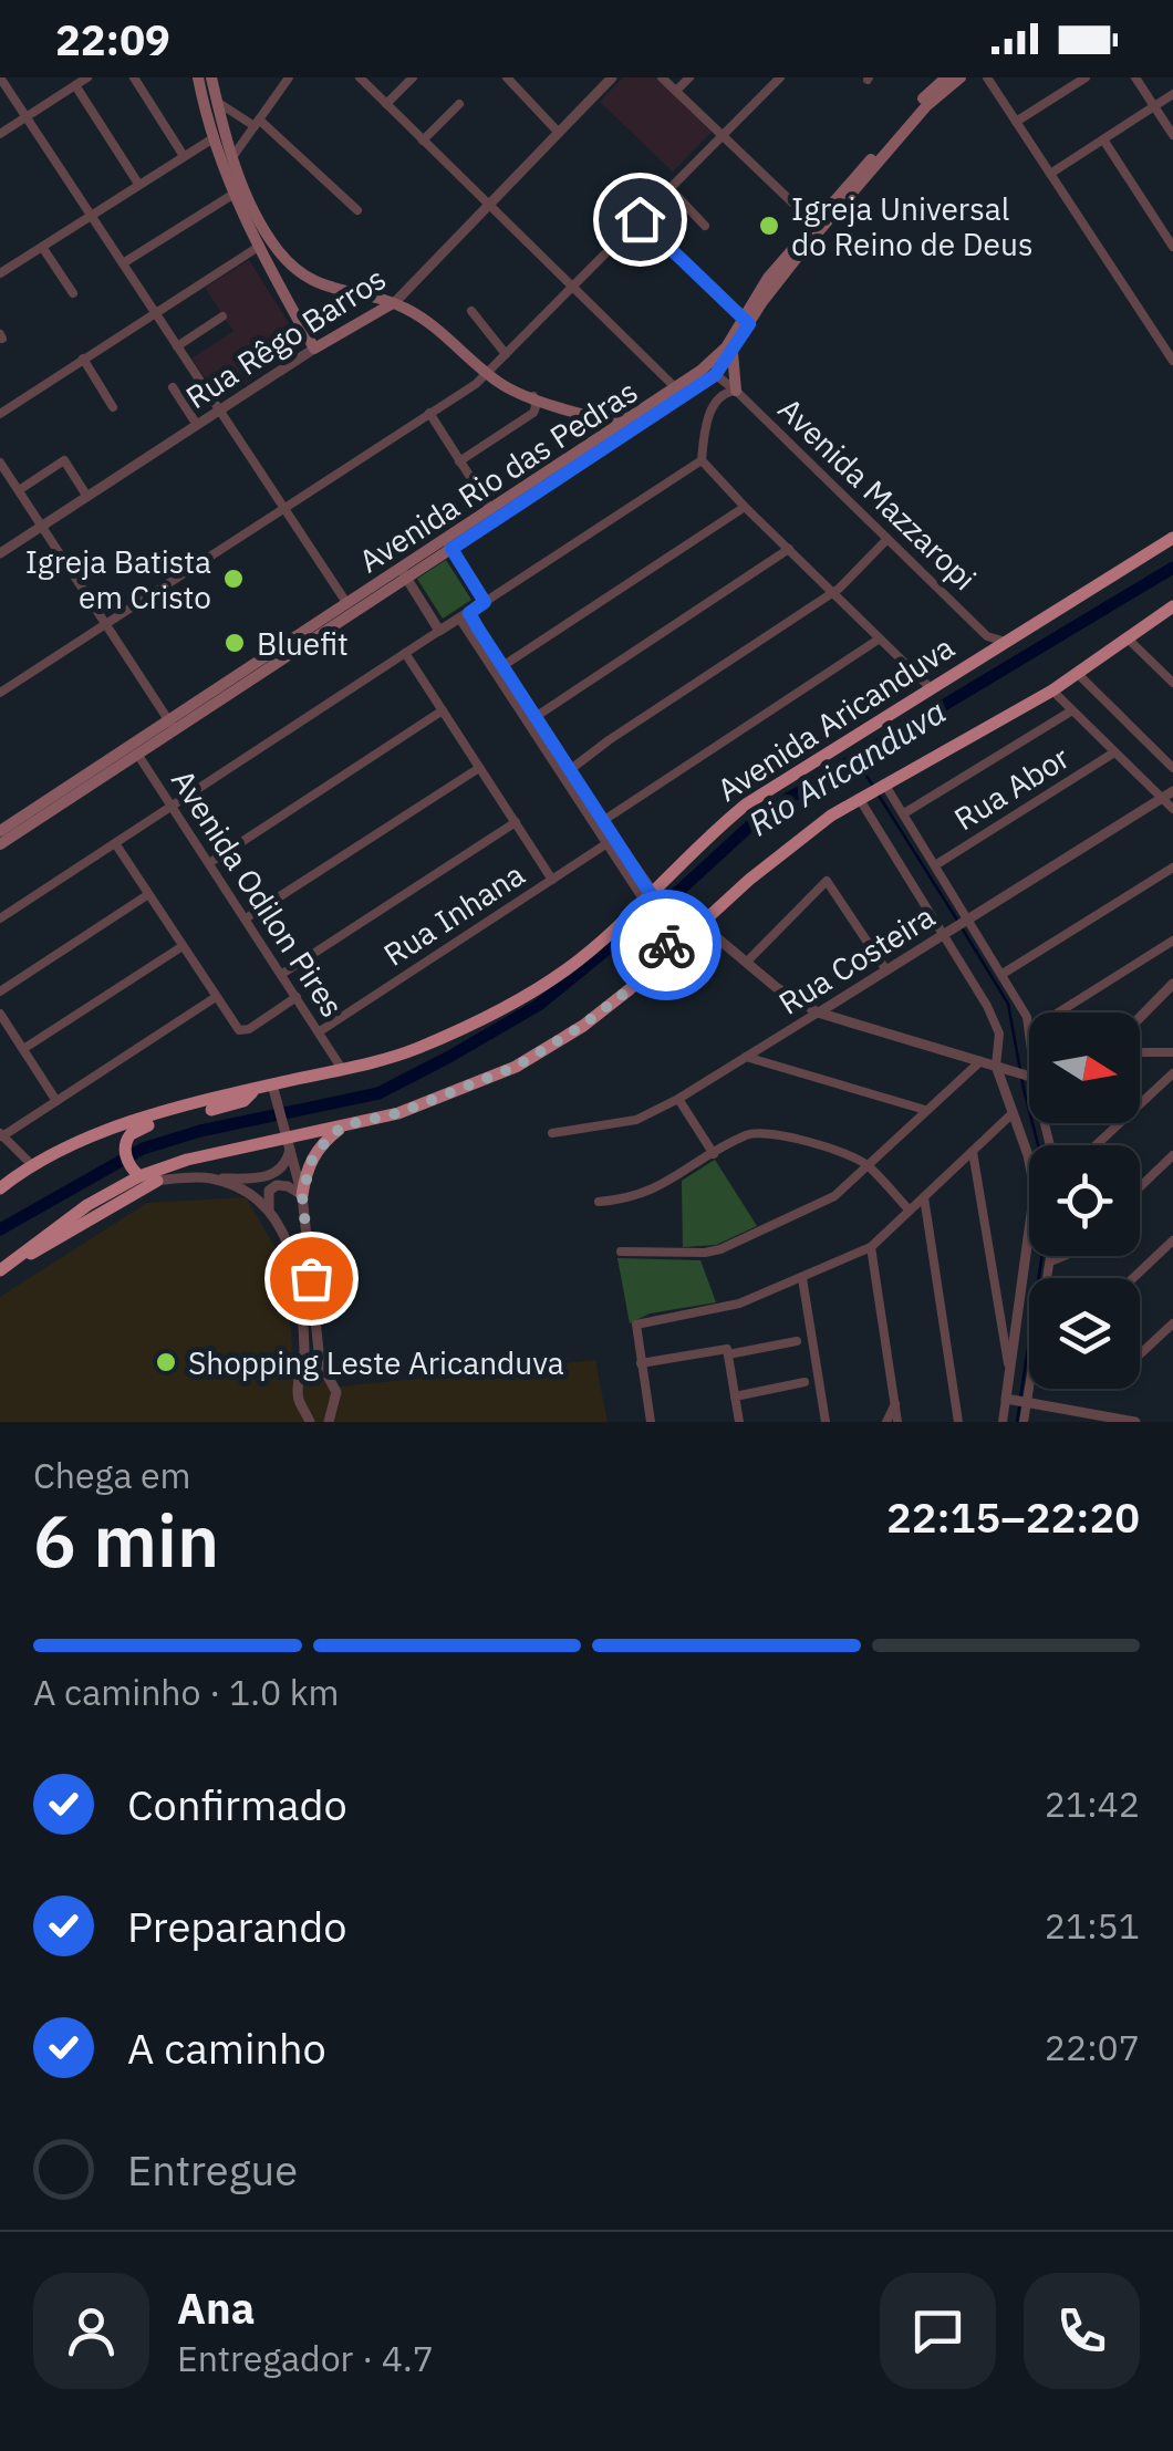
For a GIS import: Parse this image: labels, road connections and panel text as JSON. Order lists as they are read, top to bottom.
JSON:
{
  "streets": {
    "highway": ["Avenida Aricanduva"],
    "main road": ["Rua Rêgo Barros", "Avenida Rio das Pedras"],
    "street": [
      "Avenida Mazzaropi",
      "Rua Abor",
      "Avenida Odilon Pires",
      "Rua Inhana",
      "Rua Costeira"
    ]
  },
  "crossings": [
    ["Avenida Rio das Pedras", "Avenida Mazzaropi"],
    ["Avenida Rio das Pedras", "Avenida Odilon Pires"],
    ["Avenida Mazzaropi", "Avenida Aricanduva"],
    ["Avenida Aricanduva", "Avenida Odilon Pires"],
    ["Avenida Odilon Pires", "Rua Inhana"]
  ],
  "water": ["Rio Aricanduva"],
  "places": [
    "Igreja Universal do Reino de Deus",
    "Igreja Batista em Cristo",
    "Bluefit",
    "Shopping Leste Aricanduva"
  ],
  "north": "right",
  "page": {
    "status": "22:09",
    "heading": ["6 min", "Chega em", "22:15–22:20"],
    "panel": ["Ana", "Entregador · 4.7"],
    "bar": "A caminho · 1.0 km",
    "list": [
      ["Confirmado", "21:42"],
      ["Preparando", "21:51"],
      ["A caminho", "22:07"],
      "Entregue"
    ]
  }
}
